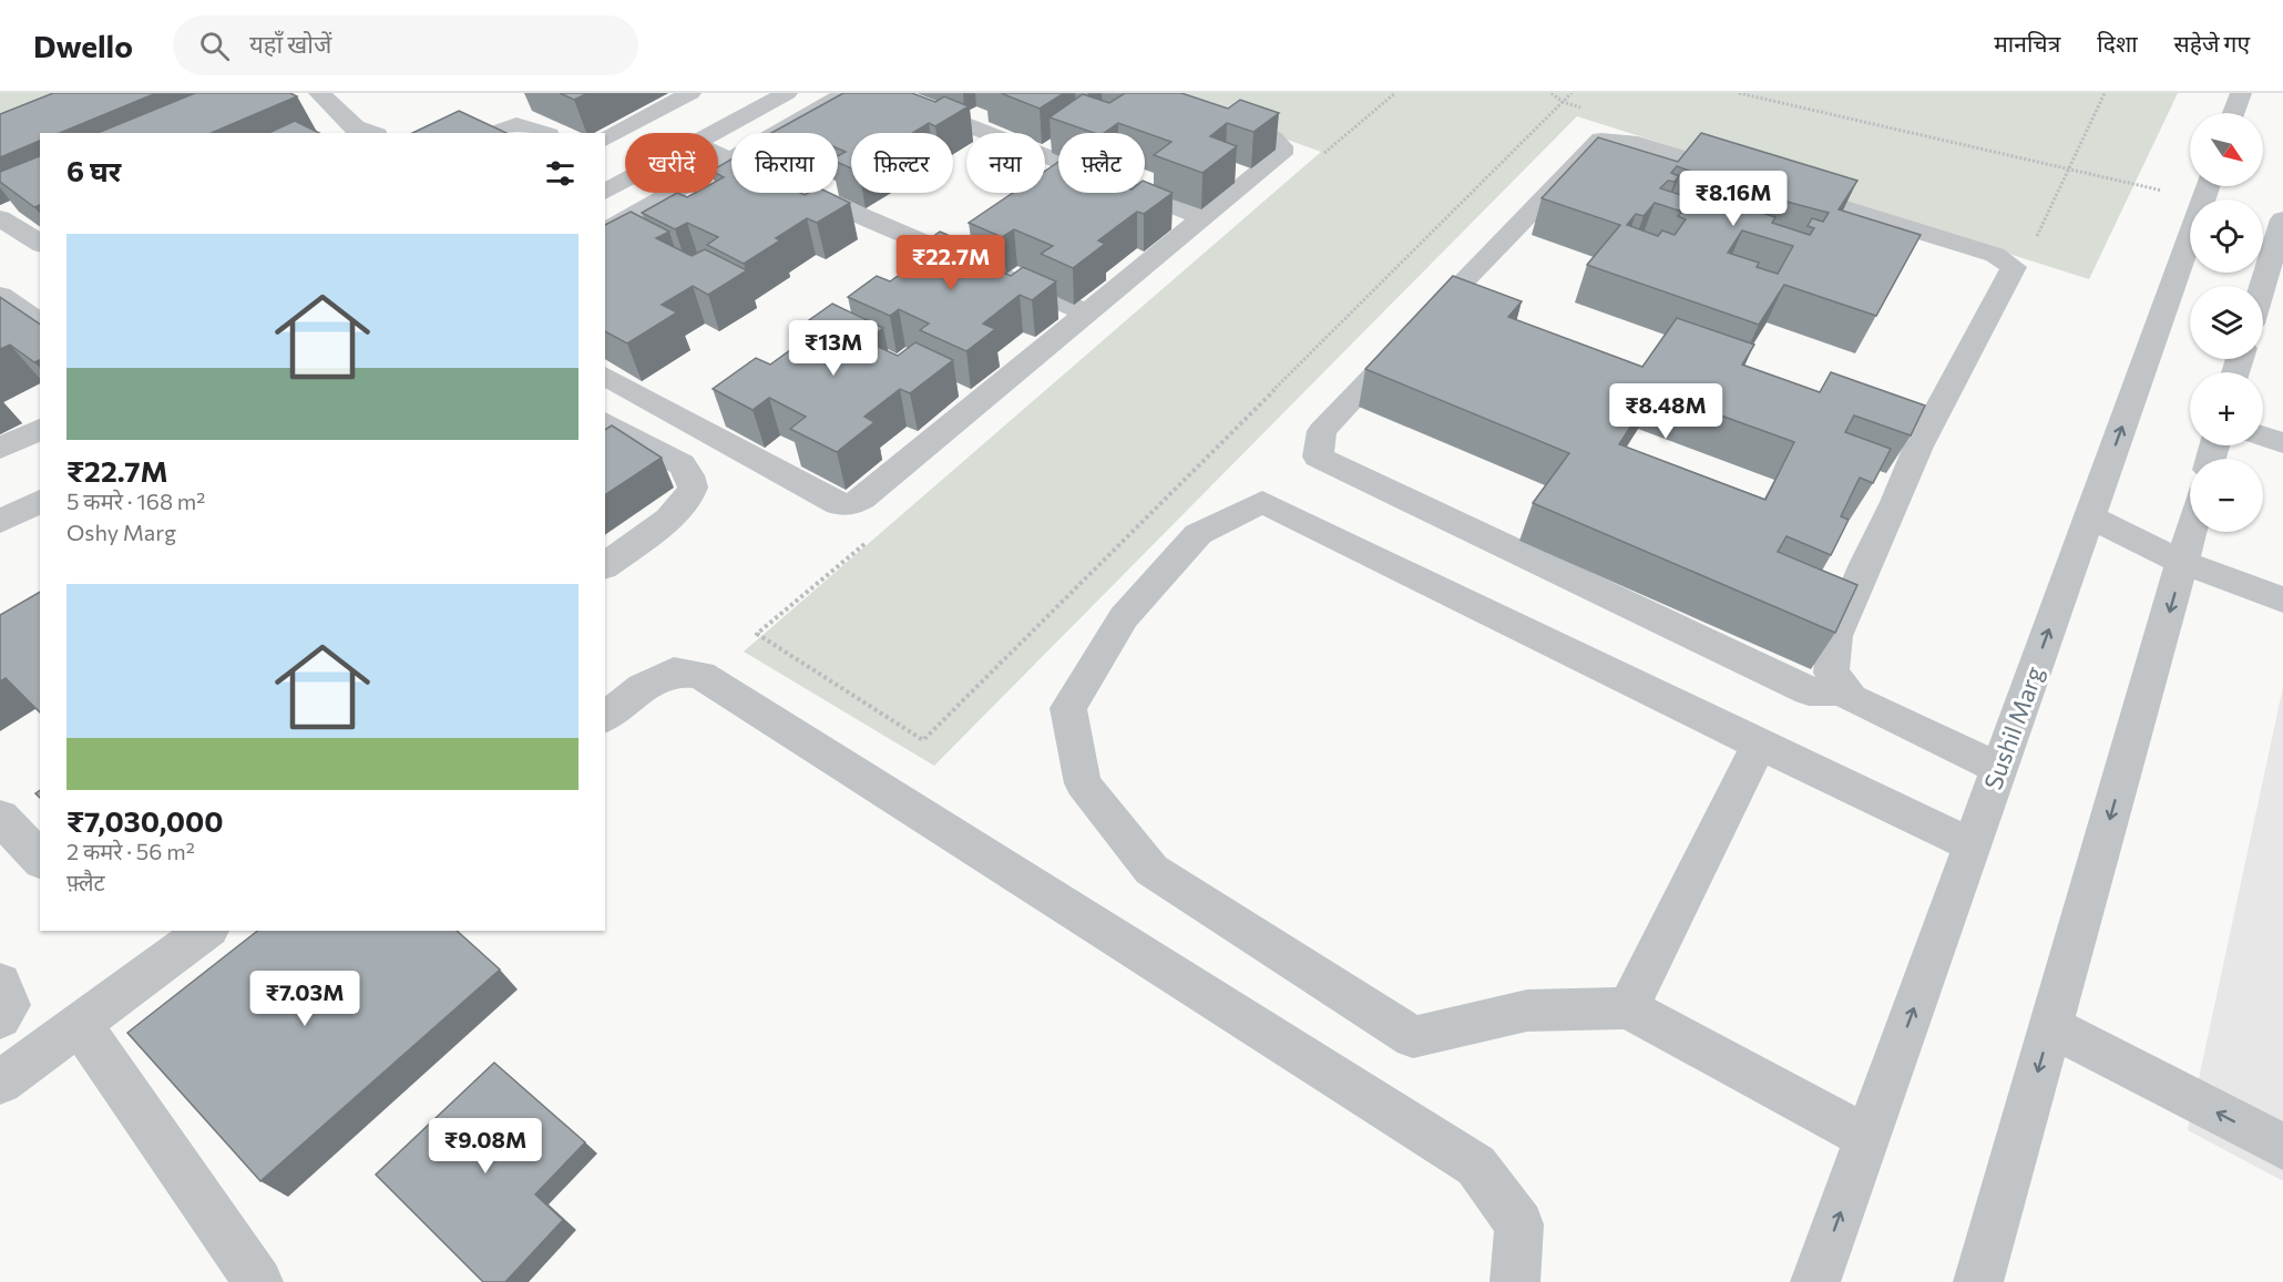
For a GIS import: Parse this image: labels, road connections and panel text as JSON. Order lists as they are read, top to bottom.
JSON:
{
  "streets": {
    "street": ["Sushil Marg"]
  },
  "north": "bottom right",
  "page": {
    "header": "Dwello",
    "search": "यहाँ खोजें",
    "nav": ["मानचित्र", "दिशा", "सहेजे गए"],
    "map_buttons": ["+", "−"],
    "chip": [
      "खरीदें",
      "किराया",
      "फ़िल्टर",
      "नया",
      "फ़्लैट"
    ],
    "heading": "6 घर",
    "price": [
      "₹8.16M",
      "₹22.7M",
      "₹13M",
      "₹8.48M",
      "₹7.03M",
      "₹9.08M"
    ],
    "list": [
      {
        "name": "₹22.7M",
        "note": "5 कमरे · 168 m² · Oshy Marg"
      },
      {
        "name": "₹7,030,000",
        "note": "2 कमरे · 56 m² · फ़्लैट"
      }
    ]
  }
}
